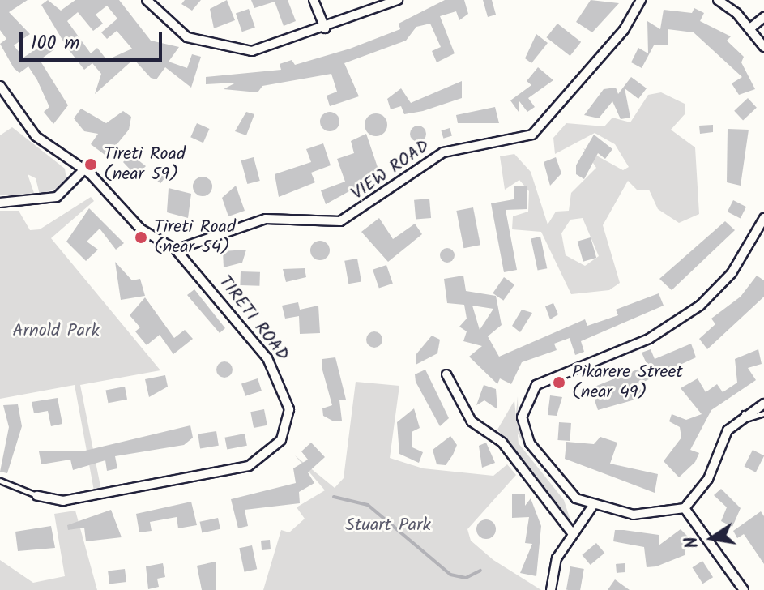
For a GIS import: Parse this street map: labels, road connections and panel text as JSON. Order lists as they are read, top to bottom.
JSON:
{
  "streets": {
    "street": ["VIEW ROAD", "TIRETI ROAD"]
  },
  "crossings": [
    ["VIEW ROAD", "TIRETI ROAD"]
  ],
  "parks": ["Arnold Park", "Stuart Park"],
  "places": ["Tireti Road (near 59)", "Tireti Road (near 54)", "Pikarere Street (near 49)"],
  "scale_bar": "100 m",
  "north": "left"
}
